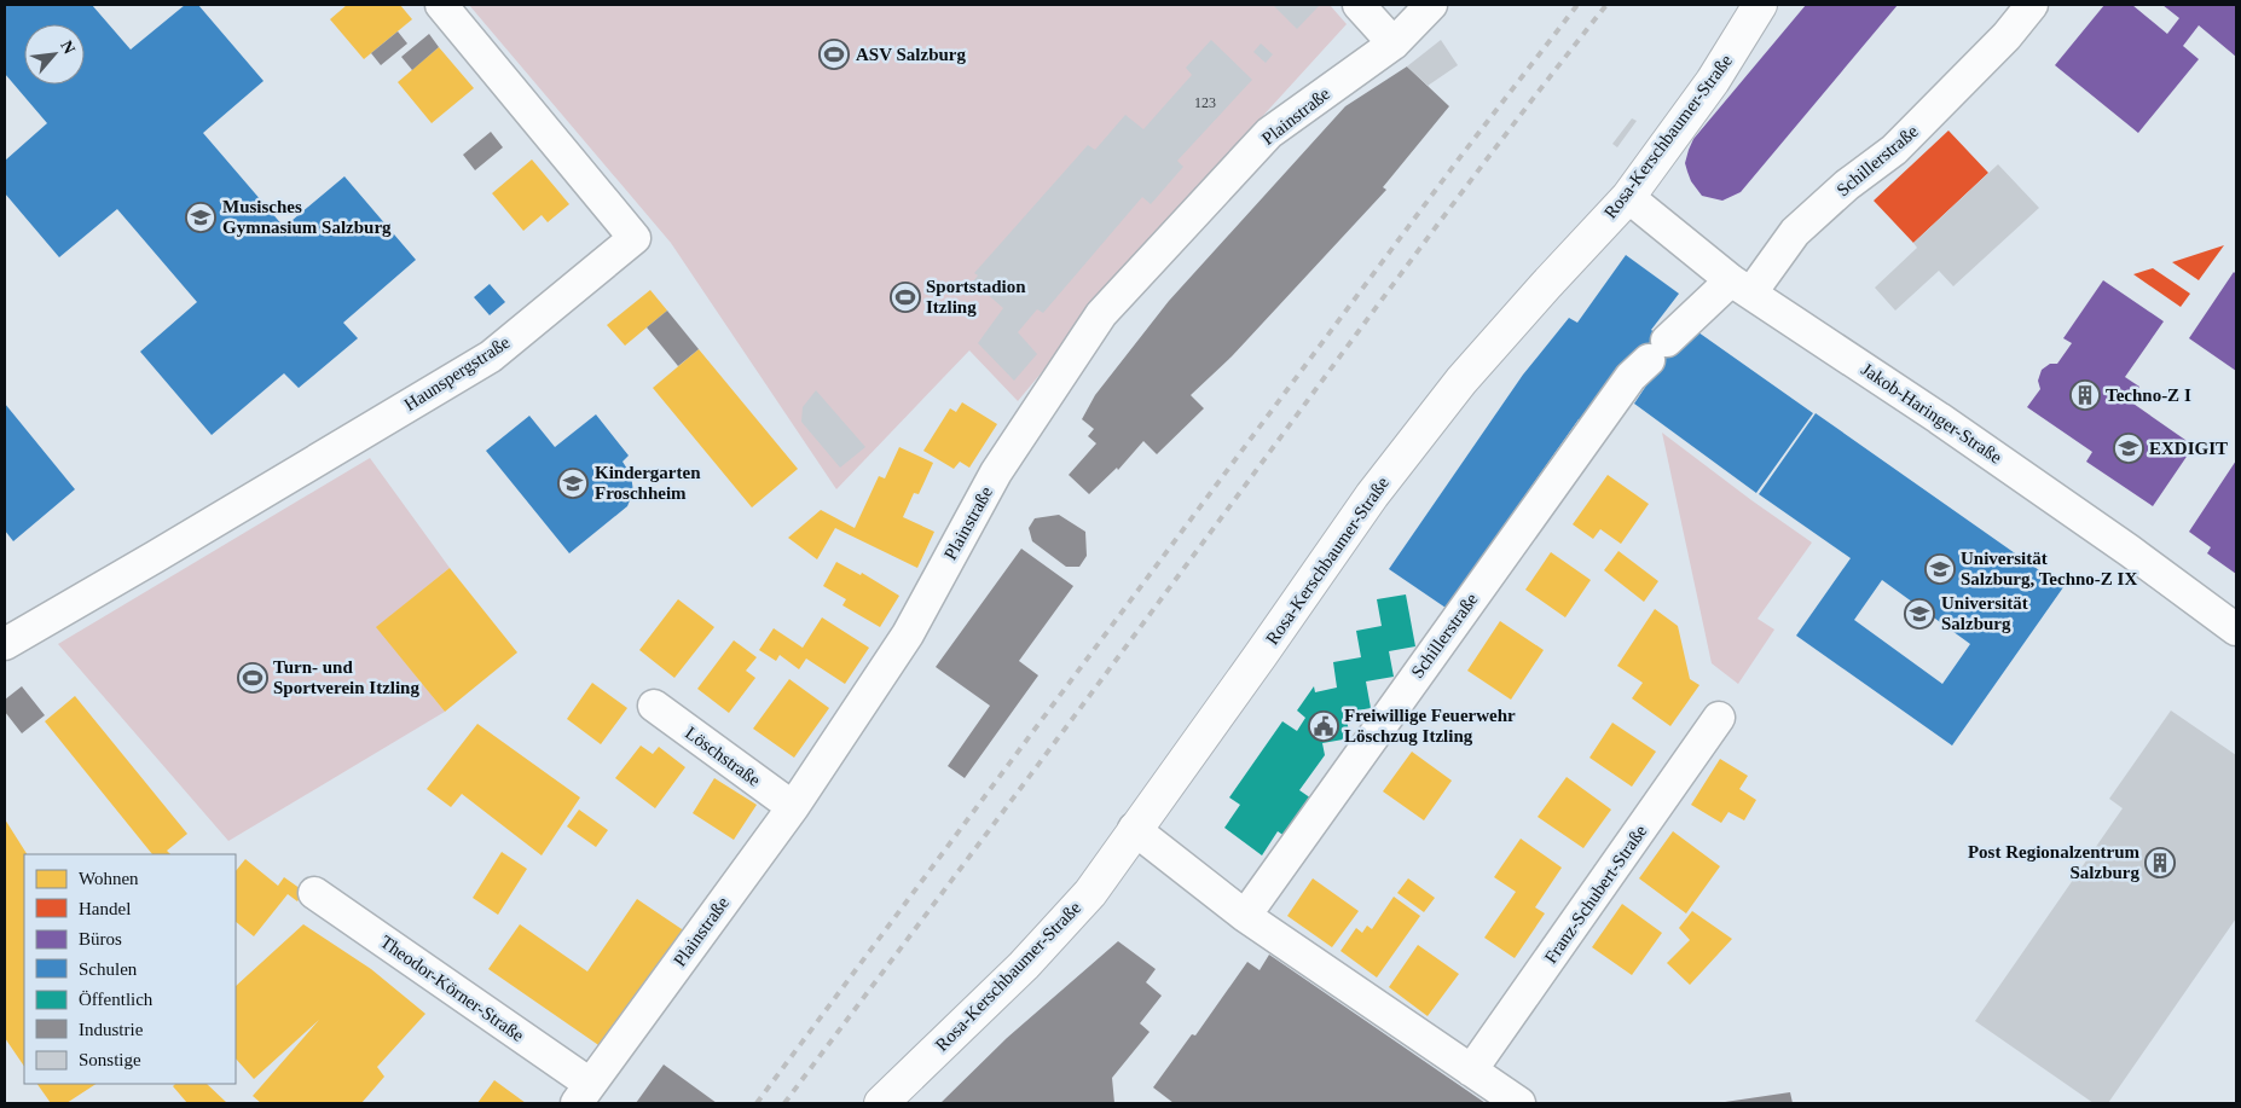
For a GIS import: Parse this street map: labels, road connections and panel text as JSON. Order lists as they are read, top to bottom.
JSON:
{
  "streets": {
    "main road": ["Rosa-Kerschbaumer-Straße"],
    "street": [
      "Plainstraße",
      "Schillerstraße",
      "Haunspergstraße",
      "Jakob-Haringer-Straße",
      "Löschstraße",
      "Franz-Schubert-Straße",
      "Theodor-Körner-Straße"
    ]
  },
  "crossings": [
    ["Plainstraße", "Löschstraße"],
    ["Plainstraße", "Theodor-Körner-Straße"],
    ["Rosa-Kerschbaumer-Straße", "Jakob-Haringer-Straße"],
    ["Schillerstraße", "Jakob-Haringer-Straße"]
  ],
  "places": {
    "sports": ["ASV Salzburg", "Sportstadion Itzling", "Turn- und Sportverein Itzling"],
    "school or university": [
      "Musisches Gymnasium Salzburg",
      "EXDIGIT",
      "Kindergarten Froschheim",
      "Universität Salzburg, Techno-Z IX",
      "Universität Salzburg"
    ],
    "building": ["Techno-Z I", "Post Regionalzentrum Salzburg"],
    "public building": ["Freiwillige Feuerwehr Löschzug Itzling"]
  },
  "house_numbers": ["123"],
  "legend": [
    "Wohnen",
    "Handel",
    "Büros",
    "Schulen",
    "Öffentlich",
    "Industrie",
    "Sonstige"
  ],
  "north": "top right"
}
